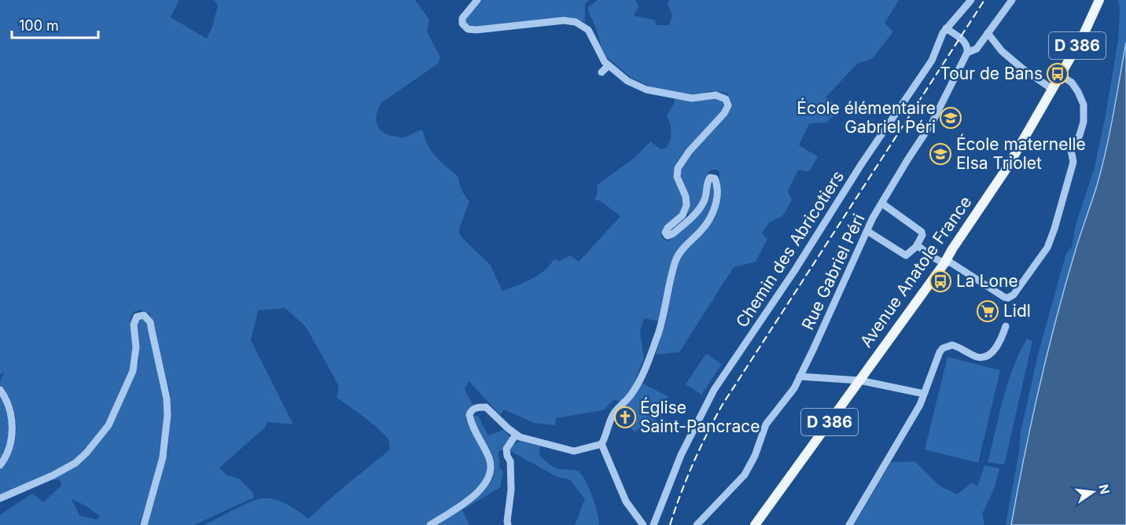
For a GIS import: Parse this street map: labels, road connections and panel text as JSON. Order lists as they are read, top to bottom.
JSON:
{
  "streets": {
    "main road": ["D 386", "Avenue Anatole France"],
    "street": ["Chemin des Abricotiers", "Rue Gabriel Péri"]
  },
  "places": {
    "bus stop": ["Tour de Bans", "La Lone"],
    "school or university": ["École élémentaire Gabriel Péri", "École maternelle Elsa Triolet"],
    "supermarket": ["Lidl"],
    "church": ["Église Saint-Pancrace"]
  },
  "scale_bar": "100 m",
  "north": "right"
}
